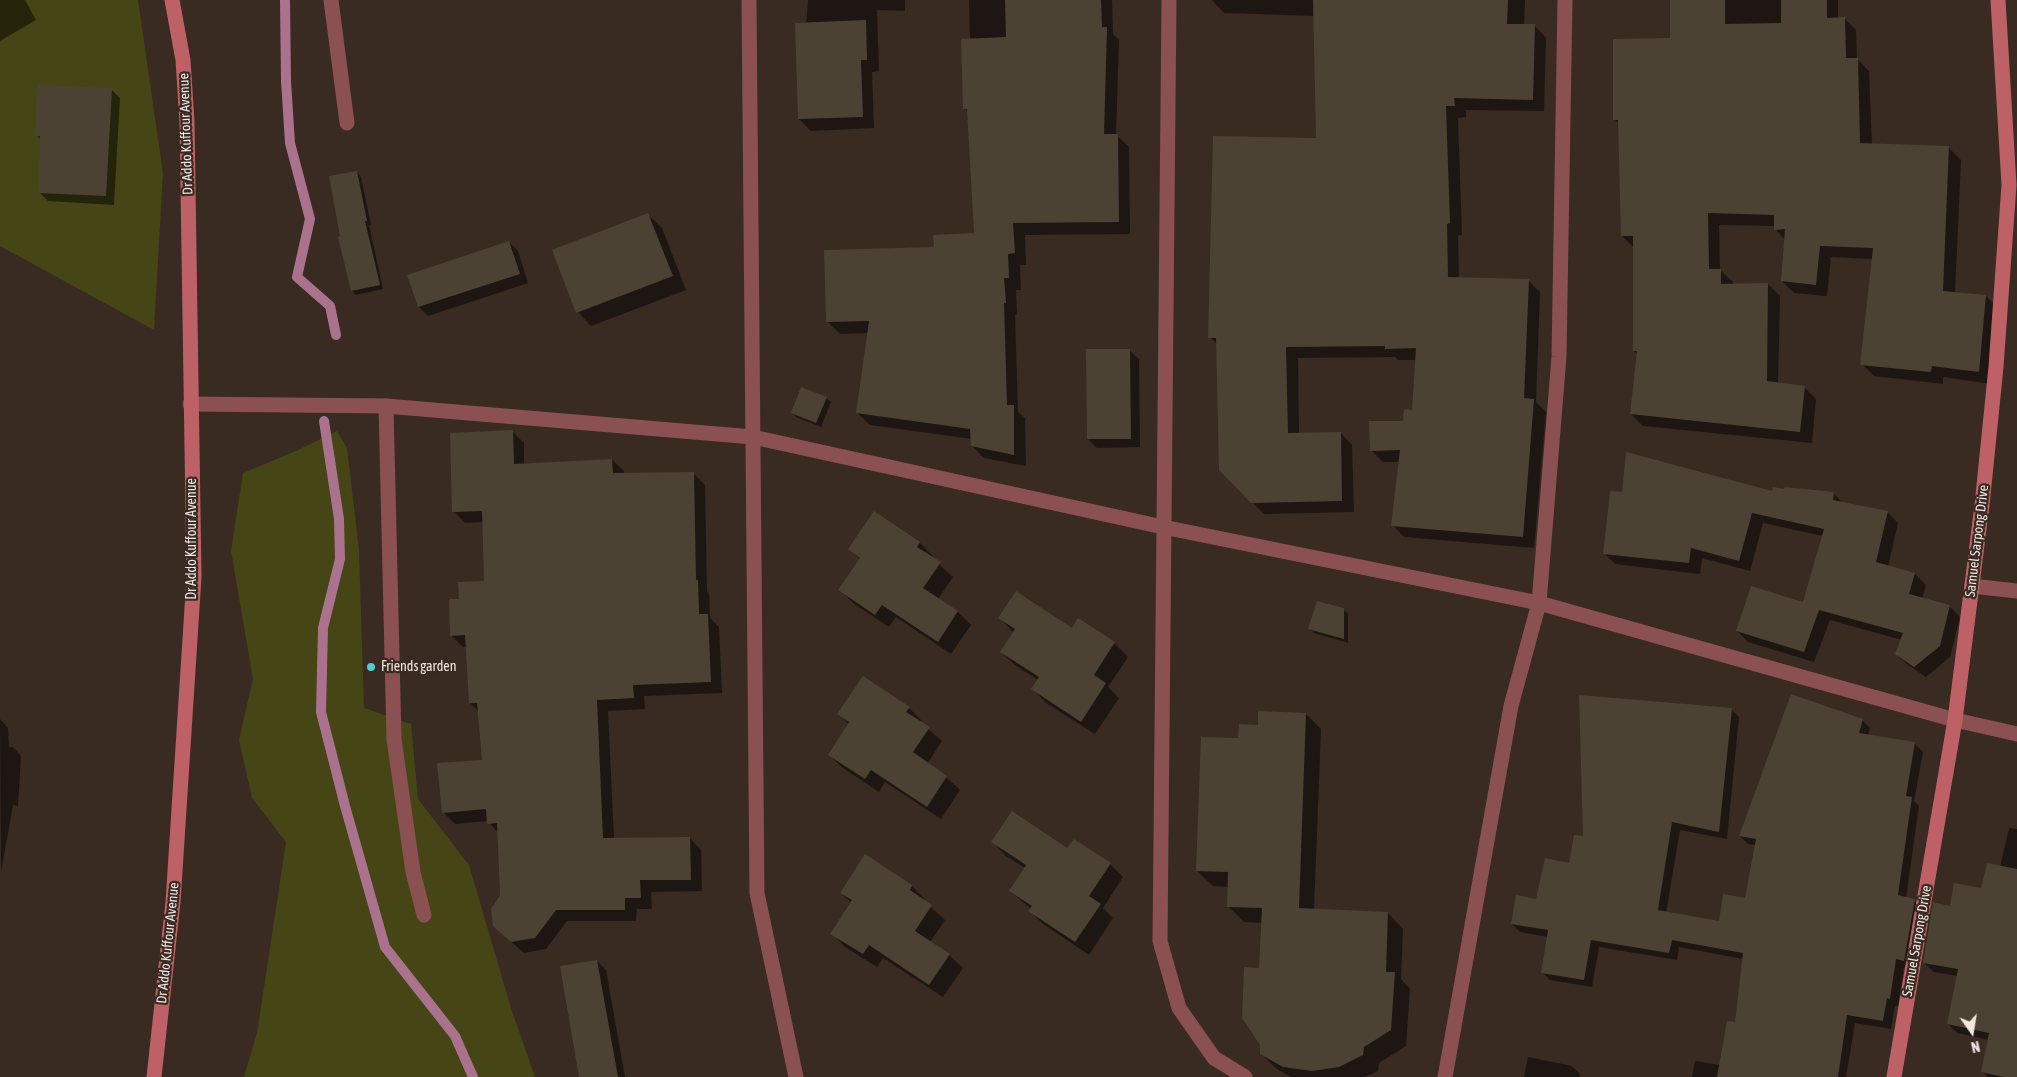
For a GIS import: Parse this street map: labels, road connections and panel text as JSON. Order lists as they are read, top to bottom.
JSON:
{
  "streets": {
    "street": ["Dr Addo Kuffour Avenue", "Samuel Sarpong Drive"]
  },
  "places": ["Friends garden"],
  "north": "bottom"
}
